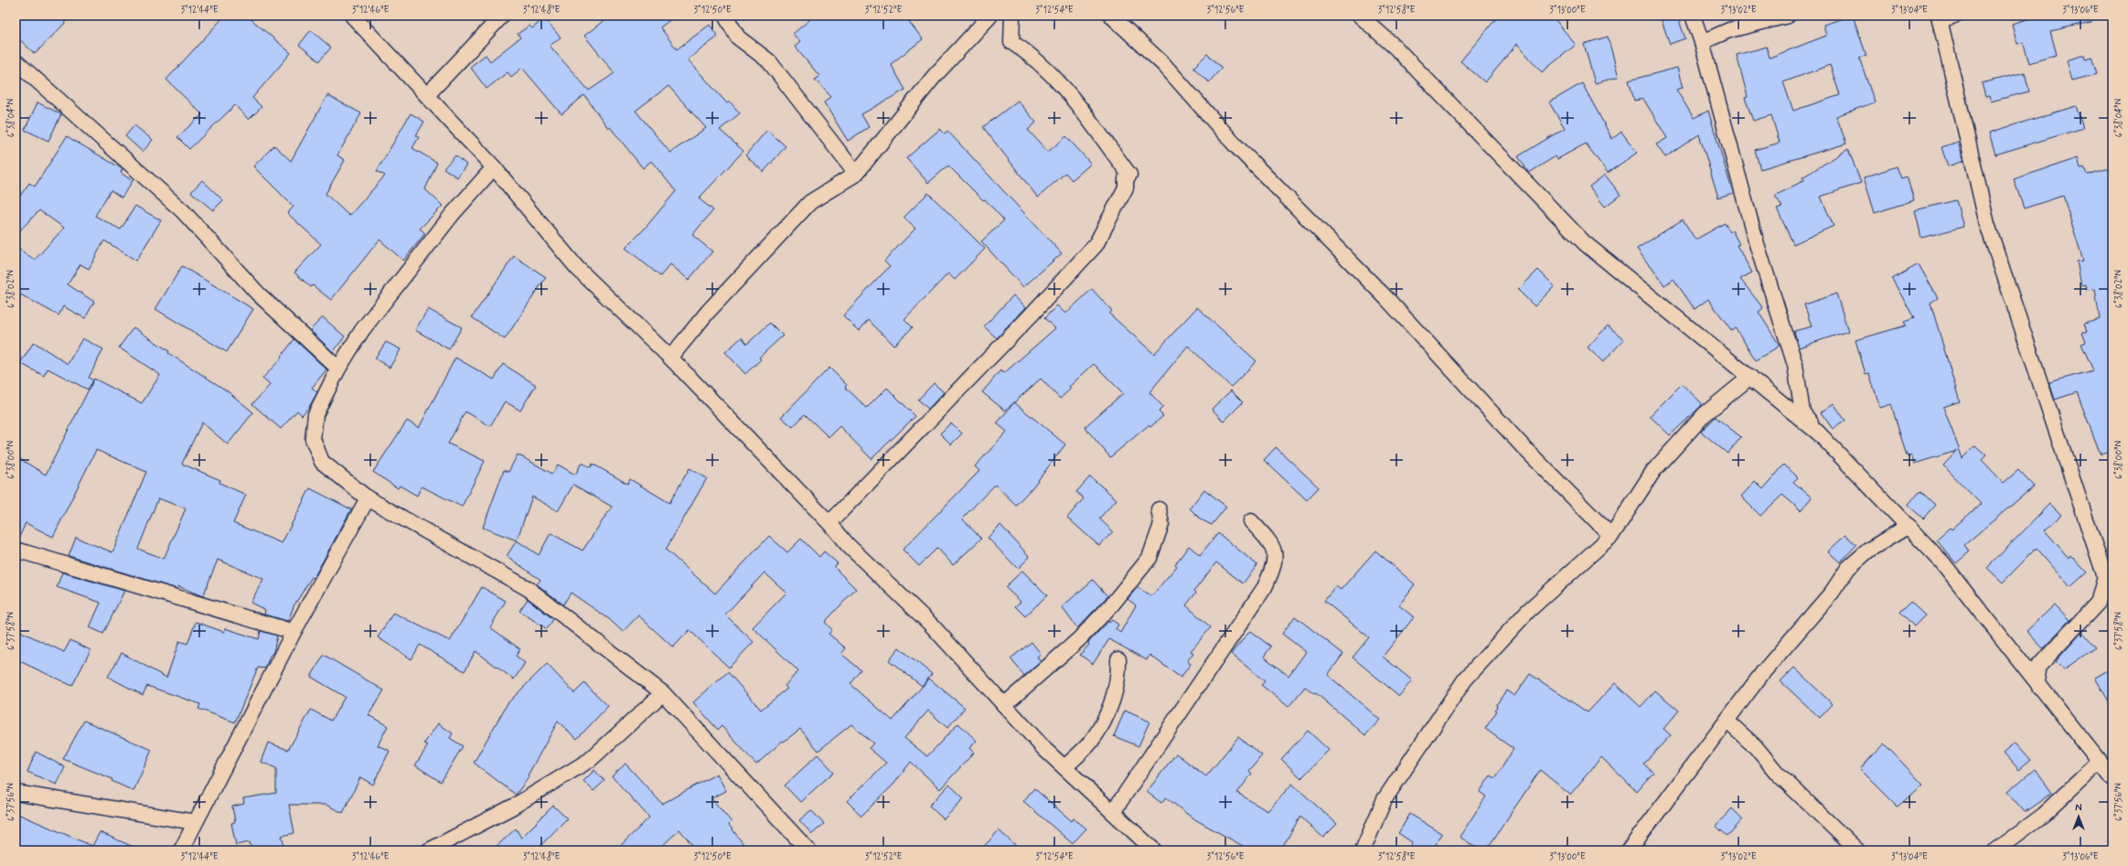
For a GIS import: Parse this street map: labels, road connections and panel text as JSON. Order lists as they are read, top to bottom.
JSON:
{
  "north": "top",
  "coordinates": [
    "3°12'44\"E",
    "3°12'46\"E",
    "3°12'48\"E",
    "3°12'50\"E",
    "3°12'52\"E",
    "3°12'54\"E",
    "3°12'56\"E",
    "3°12'58\"E",
    "3°13'00\"E",
    "3°13'02\"E",
    "3°13'04\"E",
    "3°13'06\"E",
    "6°38'04\"N",
    "6°38'02\"N",
    "6°38'00\"N",
    "6°37'58\"N",
    "6°37'56\"N"
  ]
}
